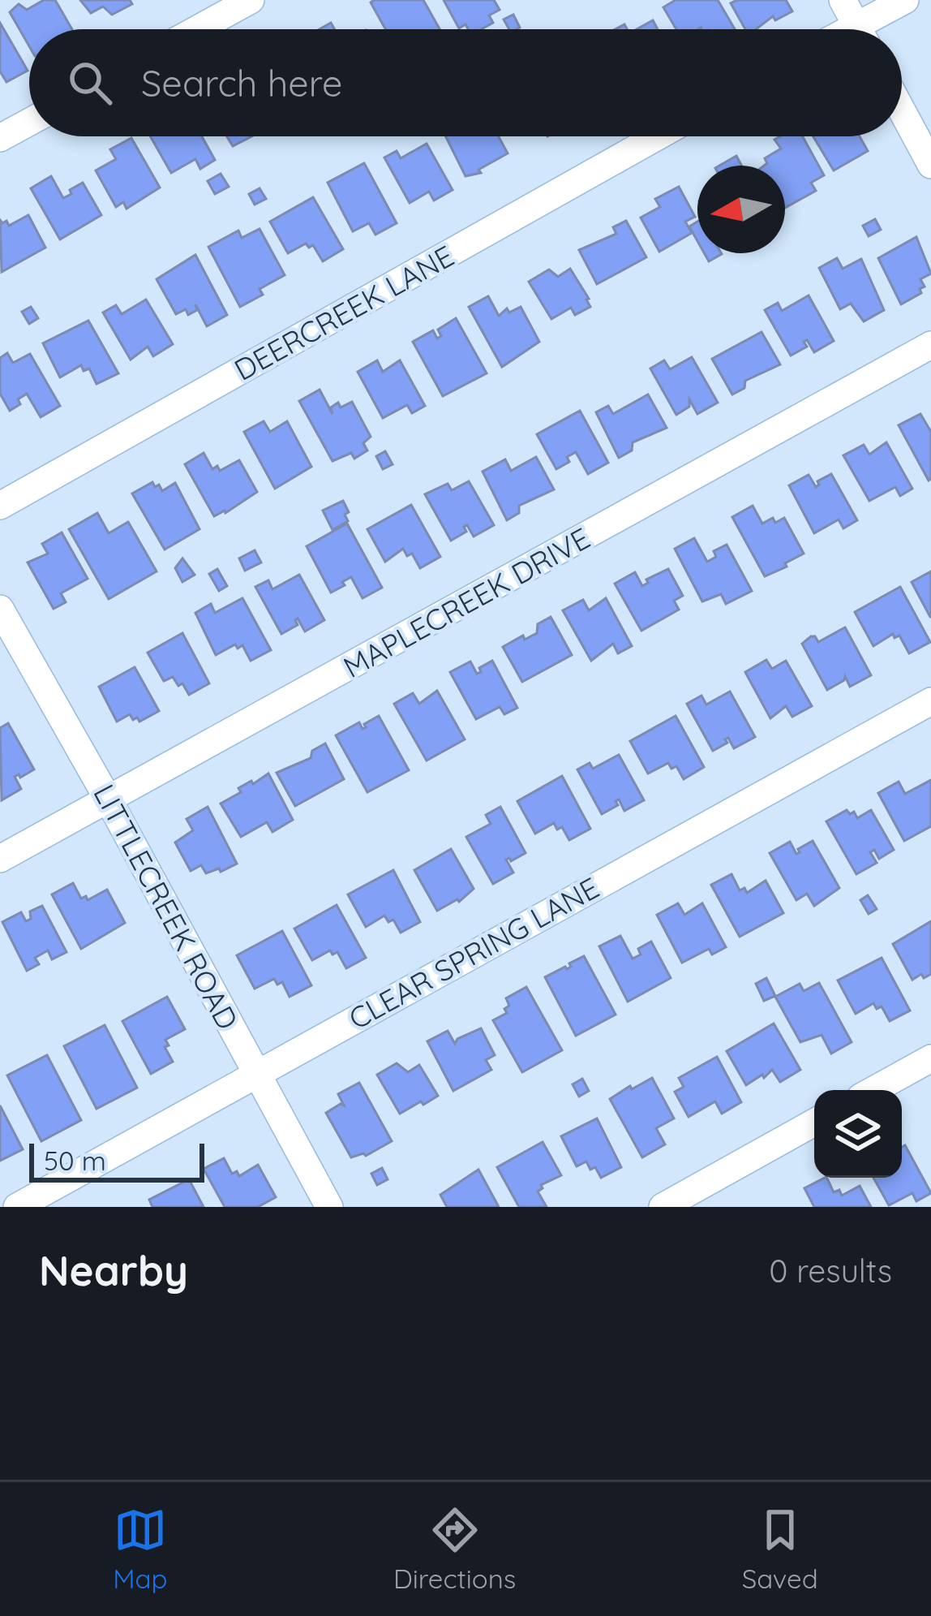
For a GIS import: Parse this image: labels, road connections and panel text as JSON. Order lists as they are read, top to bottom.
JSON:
{
  "streets": {
    "street": [
      "DEERCREEK LANE",
      "MAPLECREEK DRIVE",
      "LITTLECREEK ROAD",
      "CLEAR SPRING LANE"
    ]
  },
  "crossings": [
    ["MAPLECREEK DRIVE", "LITTLECREEK ROAD"],
    ["LITTLECREEK ROAD", "CLEAR SPRING LANE"]
  ],
  "scale_bar": "50 m",
  "north": "left",
  "page": {
    "search": "Search here",
    "scale": "50 m",
    "heading": ["Nearby", "0 results"],
    "nav": ["Map", "Directions", "Saved"]
  }
}
